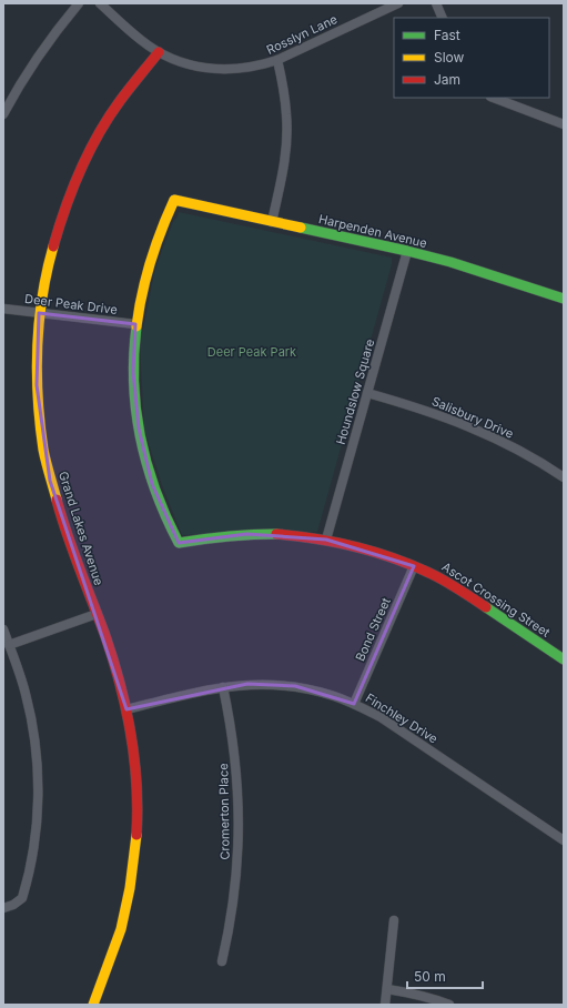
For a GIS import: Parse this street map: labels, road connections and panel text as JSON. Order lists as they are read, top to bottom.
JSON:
{
  "streets": {
    "street": [
      "Rosslyn Lane",
      "Harpenden Avenue",
      "Deer Peak Drive",
      "Houndslow Square",
      "Salisbury Drive",
      "Grand Lakes Avenue",
      "Ascot Crossing Street",
      "Bond Street",
      "Finchley Drive",
      "Cromerton Place"
    ]
  },
  "crossings": [
    ["Rosslyn Lane", "Grand Lakes Avenue"],
    ["Harpenden Avenue", "Deer Peak Drive"],
    ["Harpenden Avenue", "Houndslow Square"],
    ["Harpenden Avenue", "Ascot Crossing Street"],
    ["Deer Peak Drive", "Grand Lakes Avenue"],
    ["Deer Peak Drive", "Ascot Crossing Street"],
    ["Houndslow Square", "Salisbury Drive"],
    ["Houndslow Square", "Ascot Crossing Street"],
    ["Grand Lakes Avenue", "Finchley Drive"],
    ["Ascot Crossing Street", "Bond Street"],
    ["Bond Street", "Finchley Drive"],
    ["Finchley Drive", "Cromerton Place"]
  ],
  "parks": ["Deer Peak Park"],
  "legend": ["Fast", "Slow", "Jam"],
  "scale_bar": "50 m"
}
